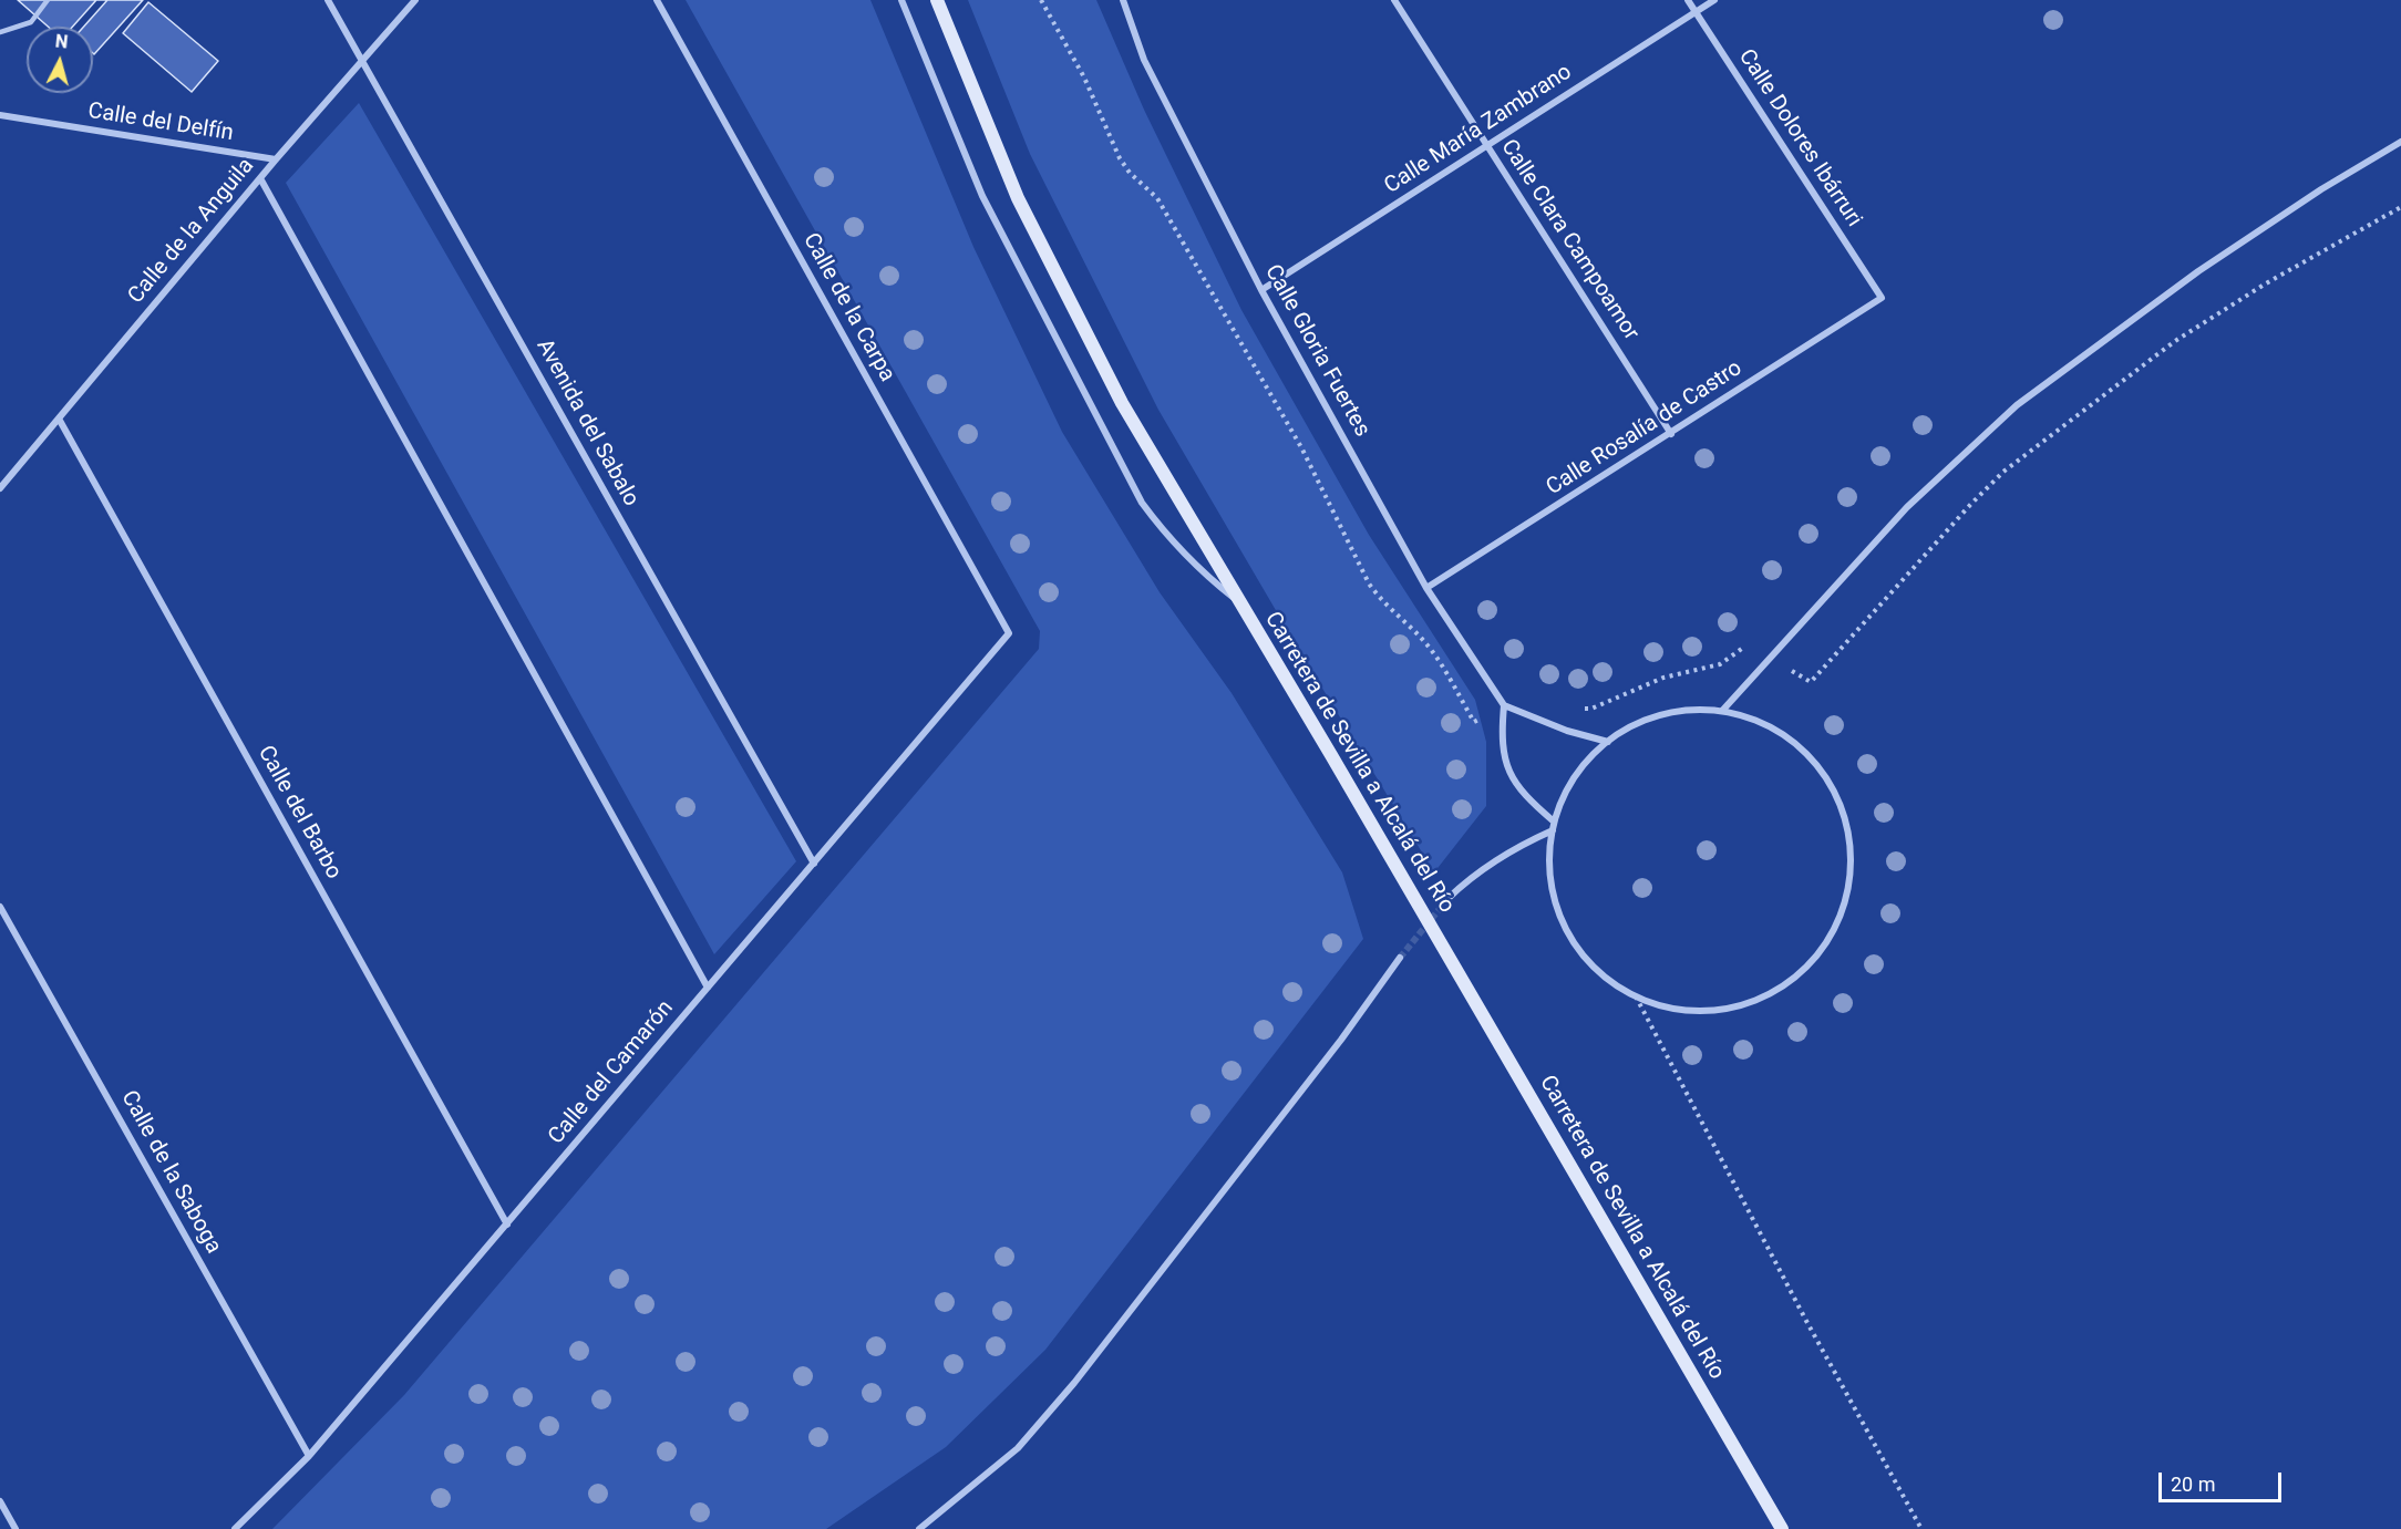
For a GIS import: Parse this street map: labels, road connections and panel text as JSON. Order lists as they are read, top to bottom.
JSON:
{
  "streets": {
    "main road": ["Carretera de Sevilla a Alcalá del Río"],
    "street": [
      "Calle del Delfín",
      "Calle María Zambrano",
      "Calle Dolores Ibárruri",
      "Calle de la Anguila",
      "Calle Clara Campoamor",
      "Calle de la Carpa",
      "Calle Gloria Fuertes",
      "Avenida del Sabalo",
      "Calle Rosalía de Castro",
      "Calle del Barbo",
      "Calle del Camarón",
      "Calle de la Saboga"
    ]
  },
  "crossings": [
    ["Calle del Delfín", "Calle de la Anguila"],
    ["Calle María Zambrano", "Calle Dolores Ibárruri"],
    ["Calle María Zambrano", "Calle Clara Campoamor"],
    ["Calle María Zambrano", "Calle Gloria Fuertes"],
    ["Calle Dolores Ibárruri", "Calle Rosalía de Castro"],
    ["Calle de la Anguila", "Avenida del Sabalo"],
    ["Calle de la Anguila", "Calle del Barbo"],
    ["Calle Clara Campoamor", "Calle Rosalía de Castro"],
    ["Calle de la Carpa", "Calle del Camarón"],
    ["Calle Gloria Fuertes", "Calle Rosalía de Castro"],
    ["Avenida del Sabalo", "Calle del Camarón"],
    ["Calle del Barbo", "Calle del Camarón"],
    ["Calle del Camarón", "Calle de la Saboga"]
  ],
  "scale_bar": "20 m",
  "north": "top"
}
